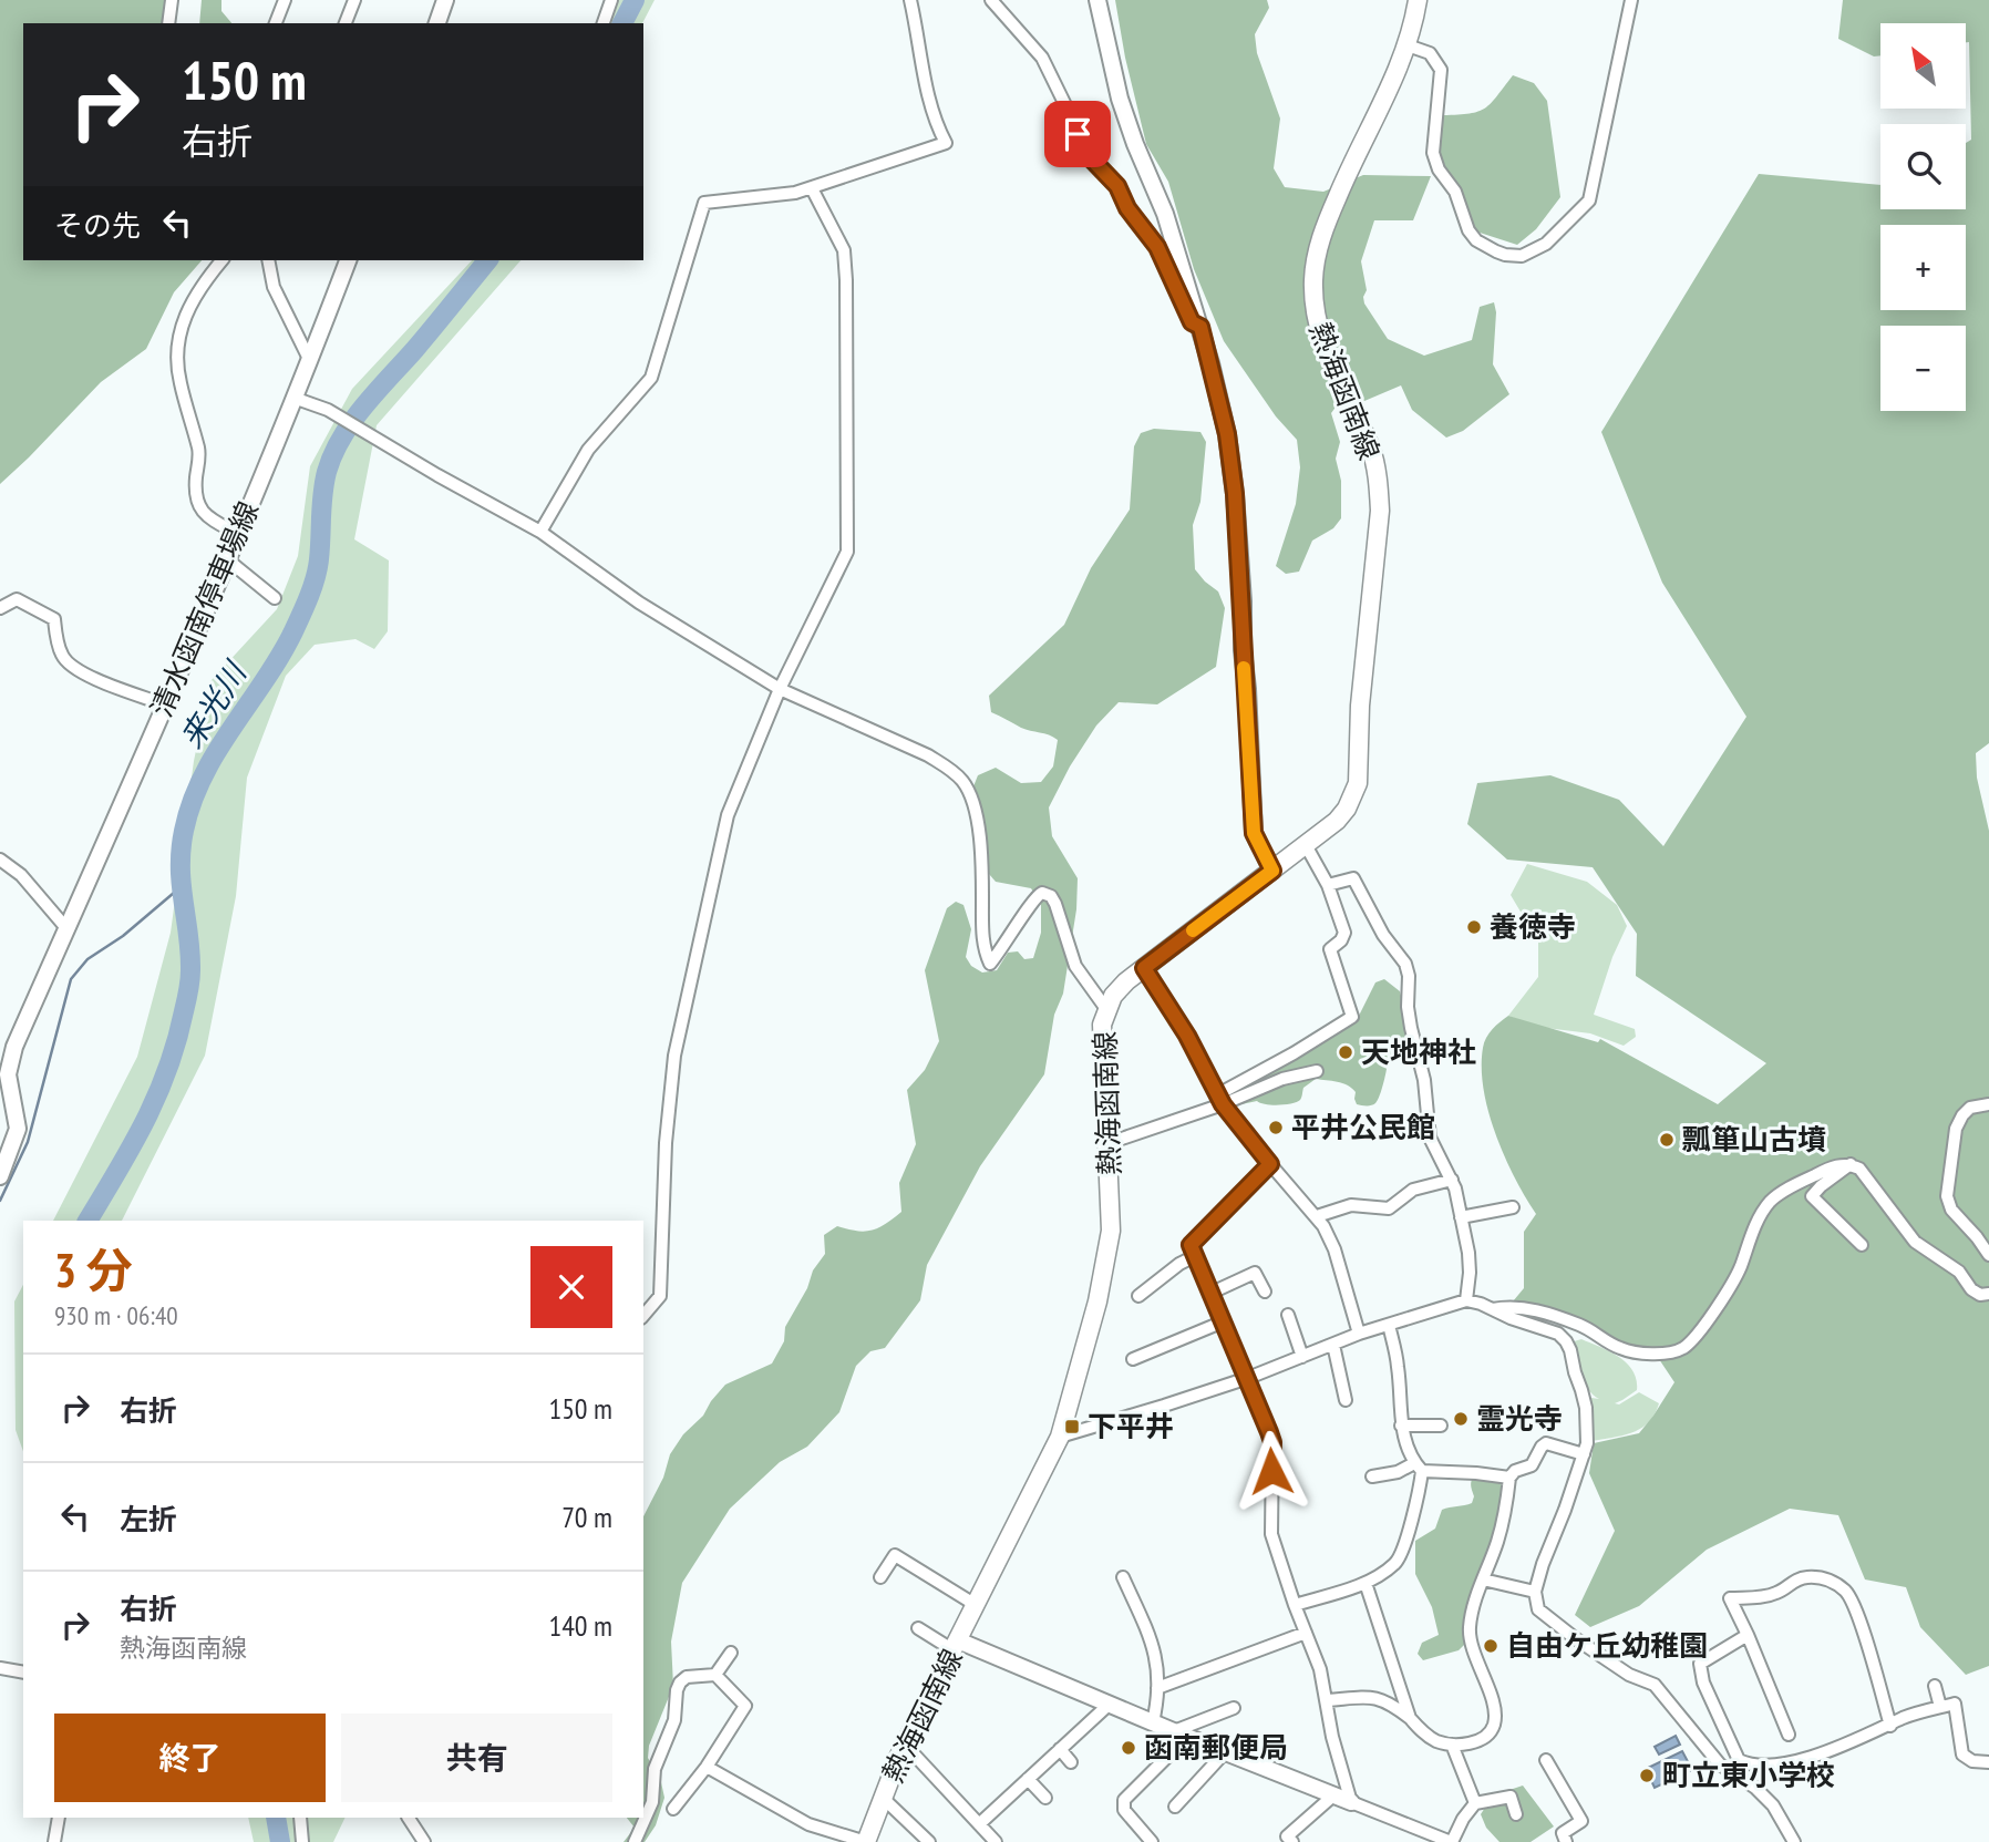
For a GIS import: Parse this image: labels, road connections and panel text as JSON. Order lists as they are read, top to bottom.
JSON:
{
  "streets": {
    "main road": ["熱海函南線", "清水函南停車場線"]
  },
  "water": ["来光川"],
  "places": {
    "other": [
      "養徳寺",
      "天地神社",
      "平井公民館",
      "瓢箪山古墳",
      "霊光寺",
      "自由ケ丘幼稚園",
      "函南郵便局",
      "町立東小学校"
    ],
    "transit": ["下平井"]
  },
  "north": "top left",
  "page": {
    "map_buttons": ["+", "−"],
    "turn": ["150 m", "右折"],
    "then": "その先",
    "heading": ["3 分", "930 m · 06:40"],
    "list": [
      {
        "name": "右折",
        "value": "150 m"
      },
      {
        "name": "左折",
        "value": "70 m"
      },
      {
        "name": "右折",
        "note": "熱海函南線",
        "value": "140 m"
      }
    ],
    "buttons": ["終了", "共有"]
  }
}
